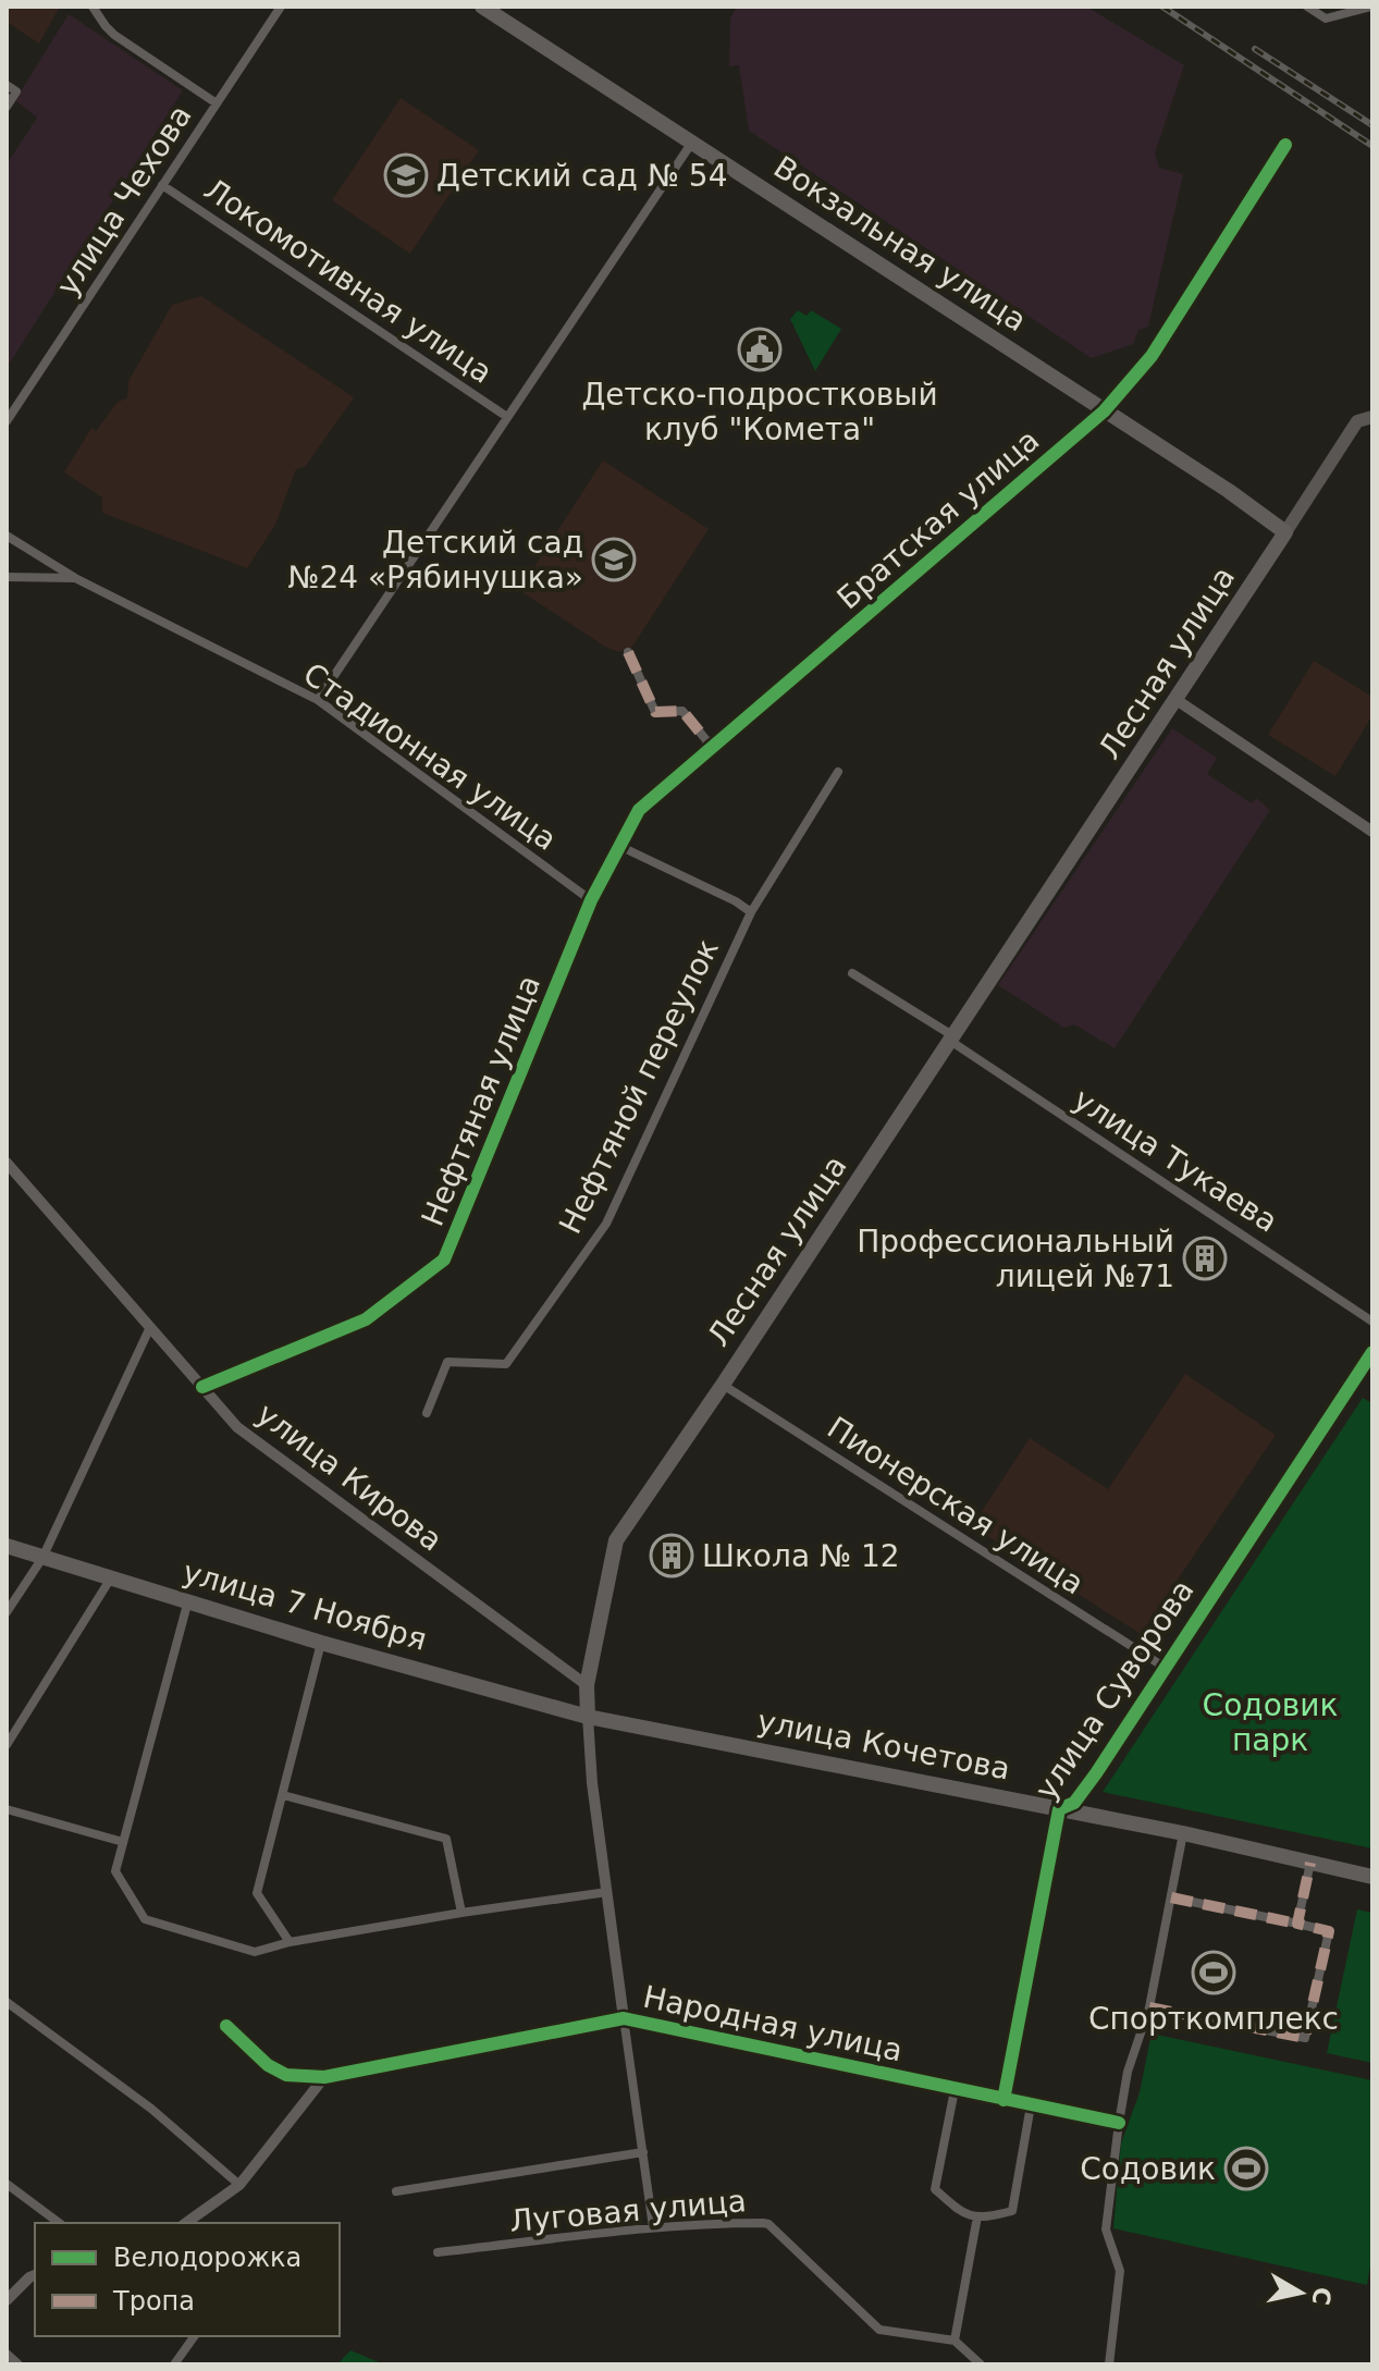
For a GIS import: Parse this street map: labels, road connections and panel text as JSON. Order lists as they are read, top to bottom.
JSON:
{
  "streets": {
    "main road": [
      "Вокзальная улица",
      "Лесная улица",
      "улица 7 Ноября",
      "улица Кочетова"
    ],
    "street": [
      "улица Чехова",
      "Локомотивная улица",
      "Братская улица",
      "Стадионная улица",
      "Нефтяной переулок",
      "Нефтяная улица",
      "улица Тукаева",
      "улица Кирова",
      "Пионерская улица",
      "улица Суворова",
      "Народная улица",
      "Луговая улица"
    ]
  },
  "crossings": [
    ["улица Чехова", "Локомотивная улица"],
    ["Вокзальная улица", "Братская улица"],
    ["Вокзальная улица", "Лесная улица"],
    ["Братская улица", "Стадионная улица"],
    ["Братская улица", "Нефтяная улица"],
    ["Лесная улица", "улица Тукаева"],
    ["Лесная улица", "улица Кирова"],
    ["Лесная улица", "Пионерская улица"],
    ["Лесная улица", "улица 7 Ноября"],
    ["Лесная улица", "улица Кочетова"],
    ["Лесная улица", "Народная улица"],
    ["Лесная улица", "Луговая улица"],
    ["Стадионная улица", "Нефтяная улица"],
    ["Нефтяная улица", "улица Кирова"],
    ["Пионерская улица", "улица Суворова"],
    ["улица 7 Ноября", "улица Кочетова"],
    ["улица Суворова", "улица Кочетова"],
    ["улица Суворова", "Народная улица"]
  ],
  "parks": ["Содовик парк"],
  "places": {
    "school or university": ["Детский сад № 54", "Детский сад №24 «Рябинушка»"],
    "public building": ["Детско-подростковый клуб \"Комета\""],
    "building": ["Профессиональный лицей №71", "Школа № 12"],
    "sports": ["Спорткомплекс", "Содовик"]
  },
  "legend": ["Велодорожка", "Тропа"],
  "north": "right"
}
